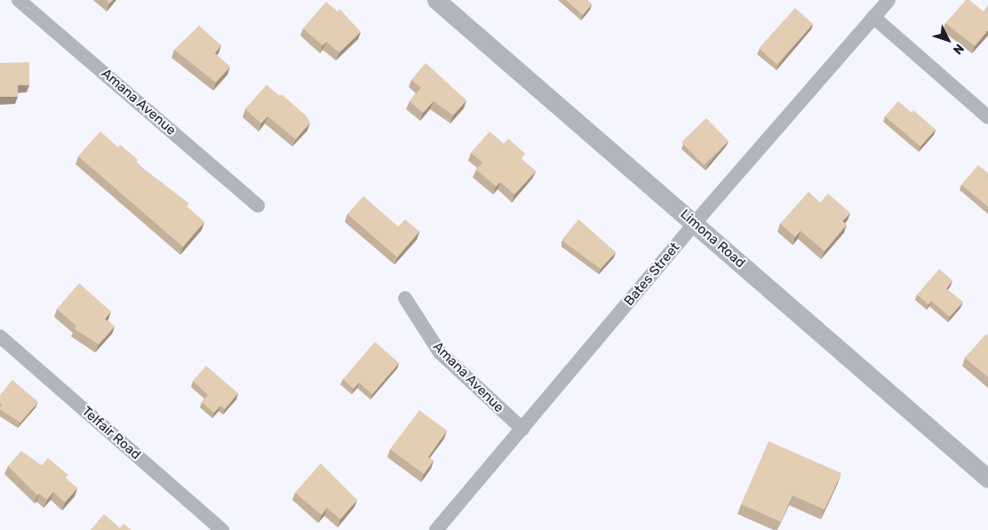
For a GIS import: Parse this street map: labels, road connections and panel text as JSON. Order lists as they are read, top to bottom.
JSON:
{
  "streets": {
    "street": [
      "Amana Avenue",
      "Limona Road",
      "Bates Street",
      "Telfair Road"
    ]
  },
  "crossings": [
    ["Amana Avenue", "Bates Street"],
    ["Limona Road", "Bates Street"]
  ],
  "north": "bottom right"
}
